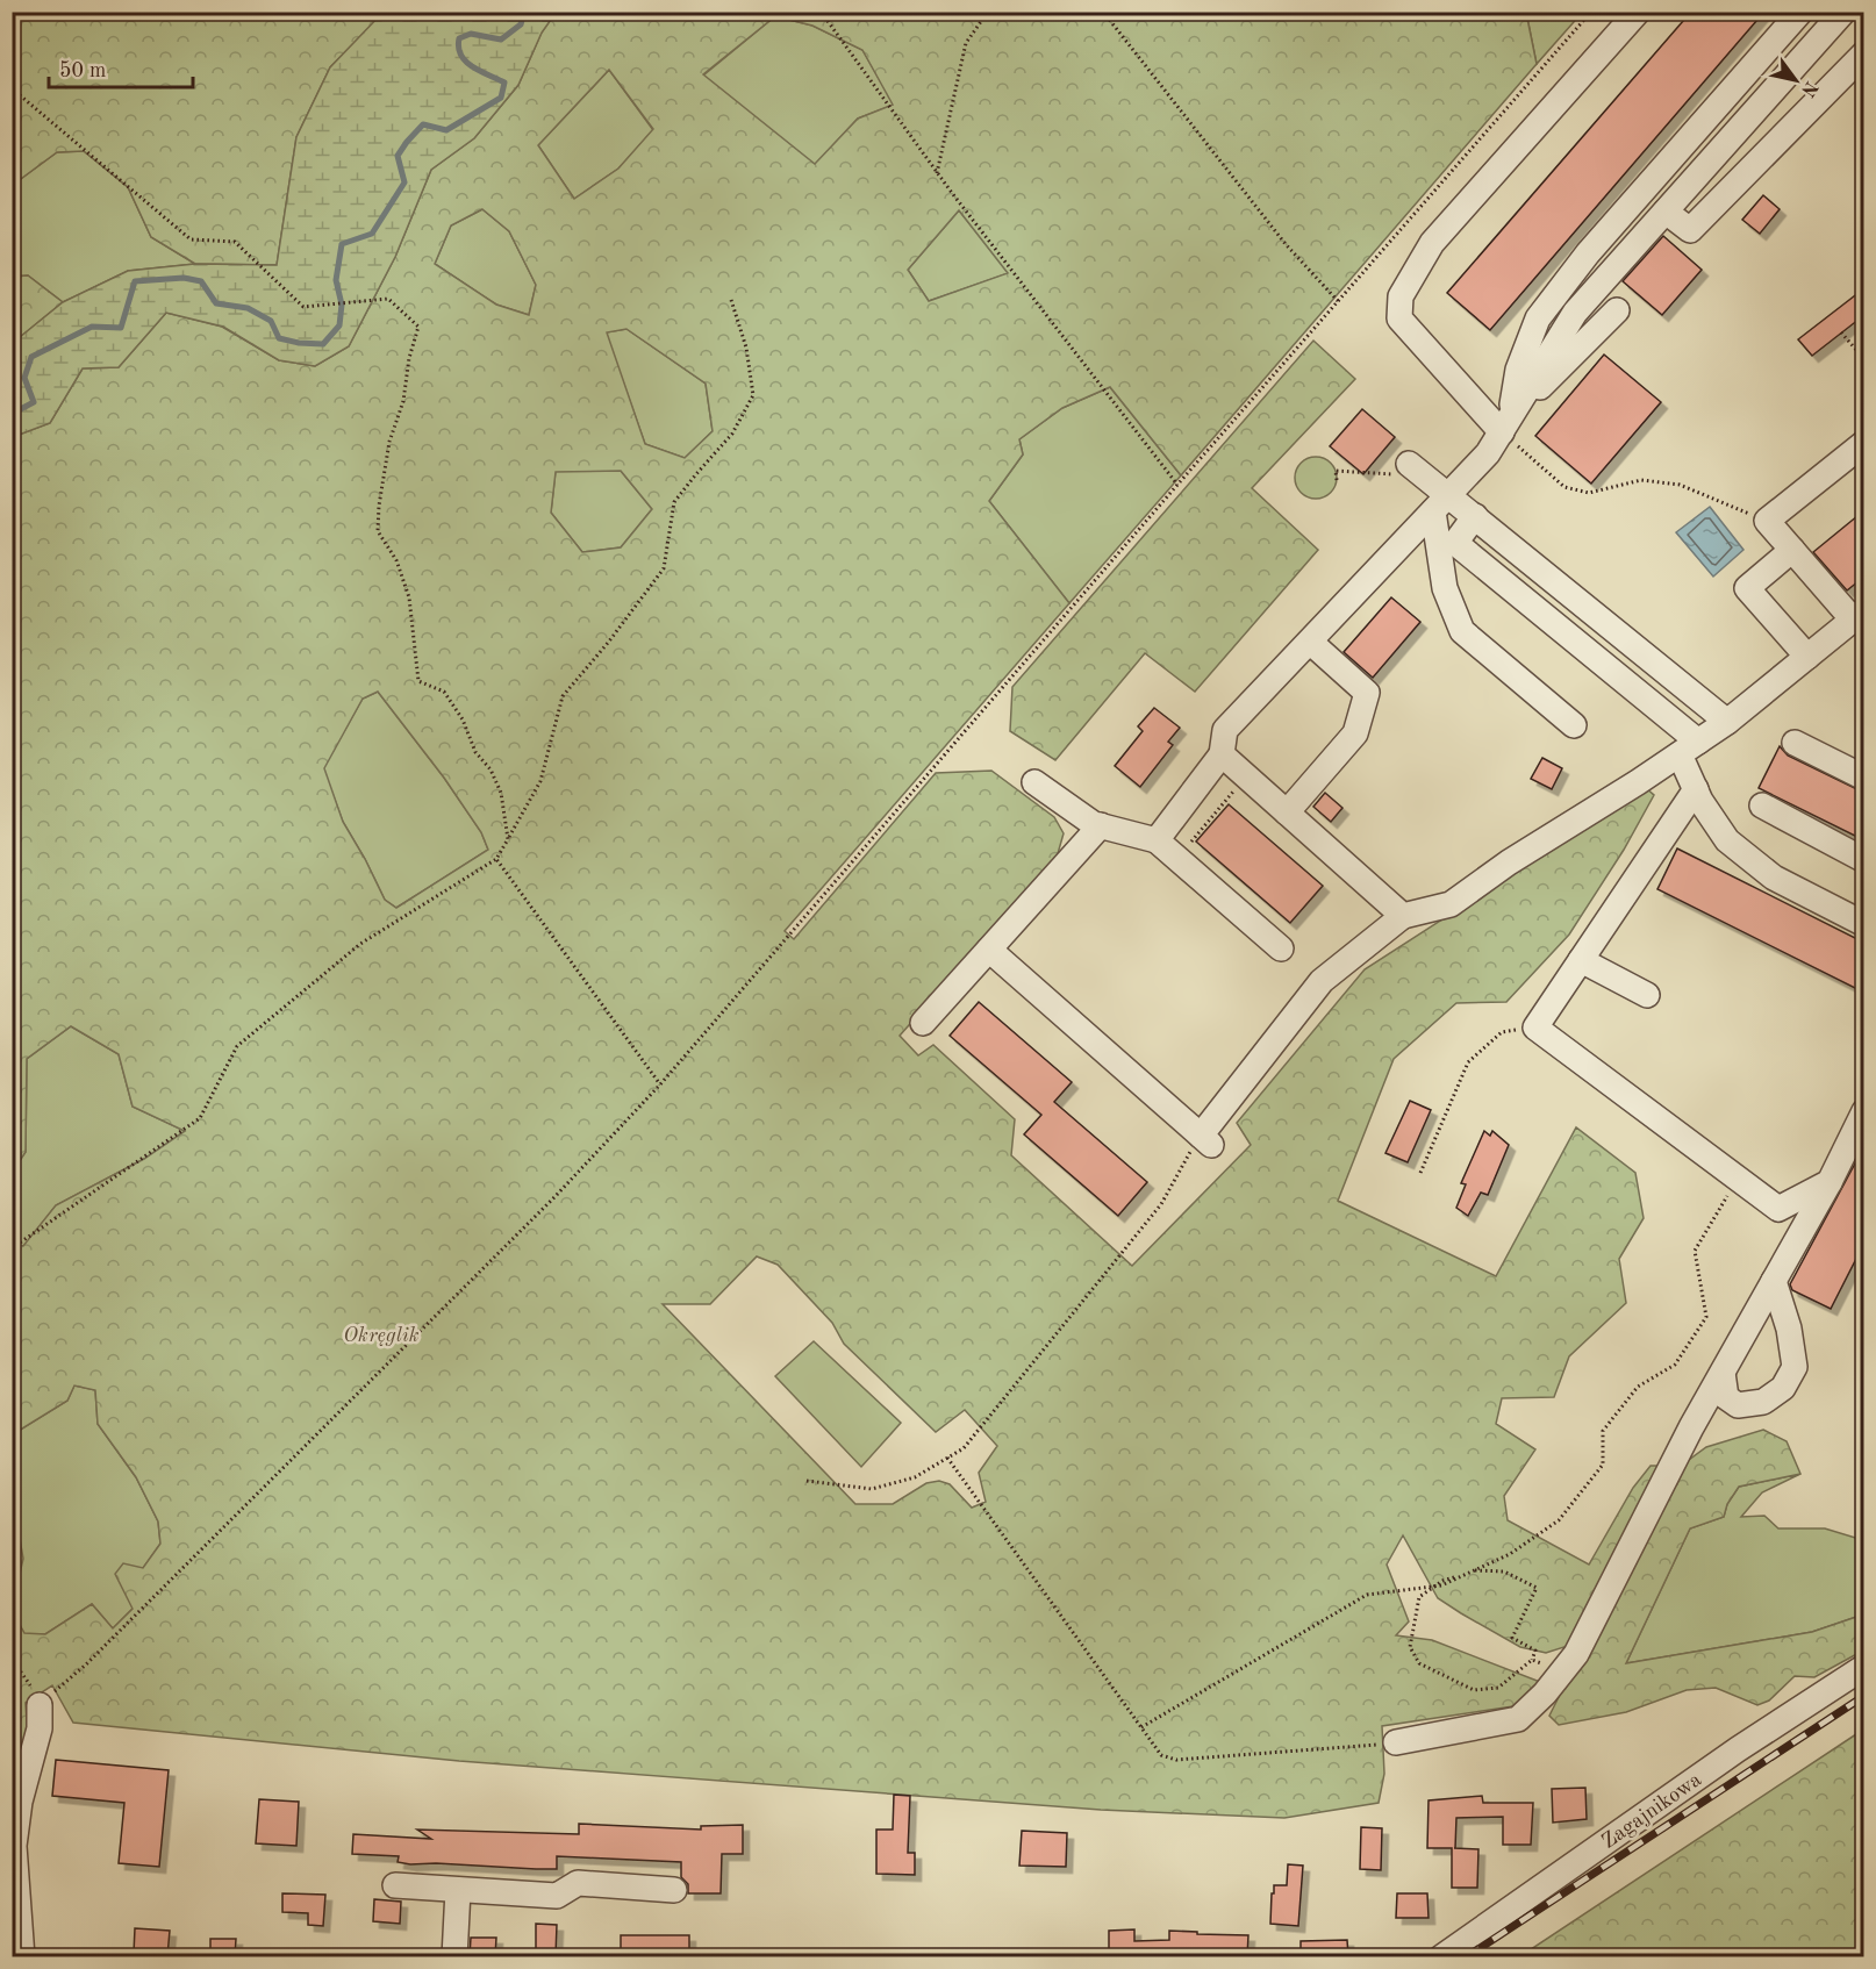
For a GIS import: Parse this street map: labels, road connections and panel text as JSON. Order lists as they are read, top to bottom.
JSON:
{
  "streets": {
    "street": ["Zagajnikowa"]
  },
  "parks": ["Okręglik"],
  "scale_bar": "50 m",
  "north": "bottom right"
}
